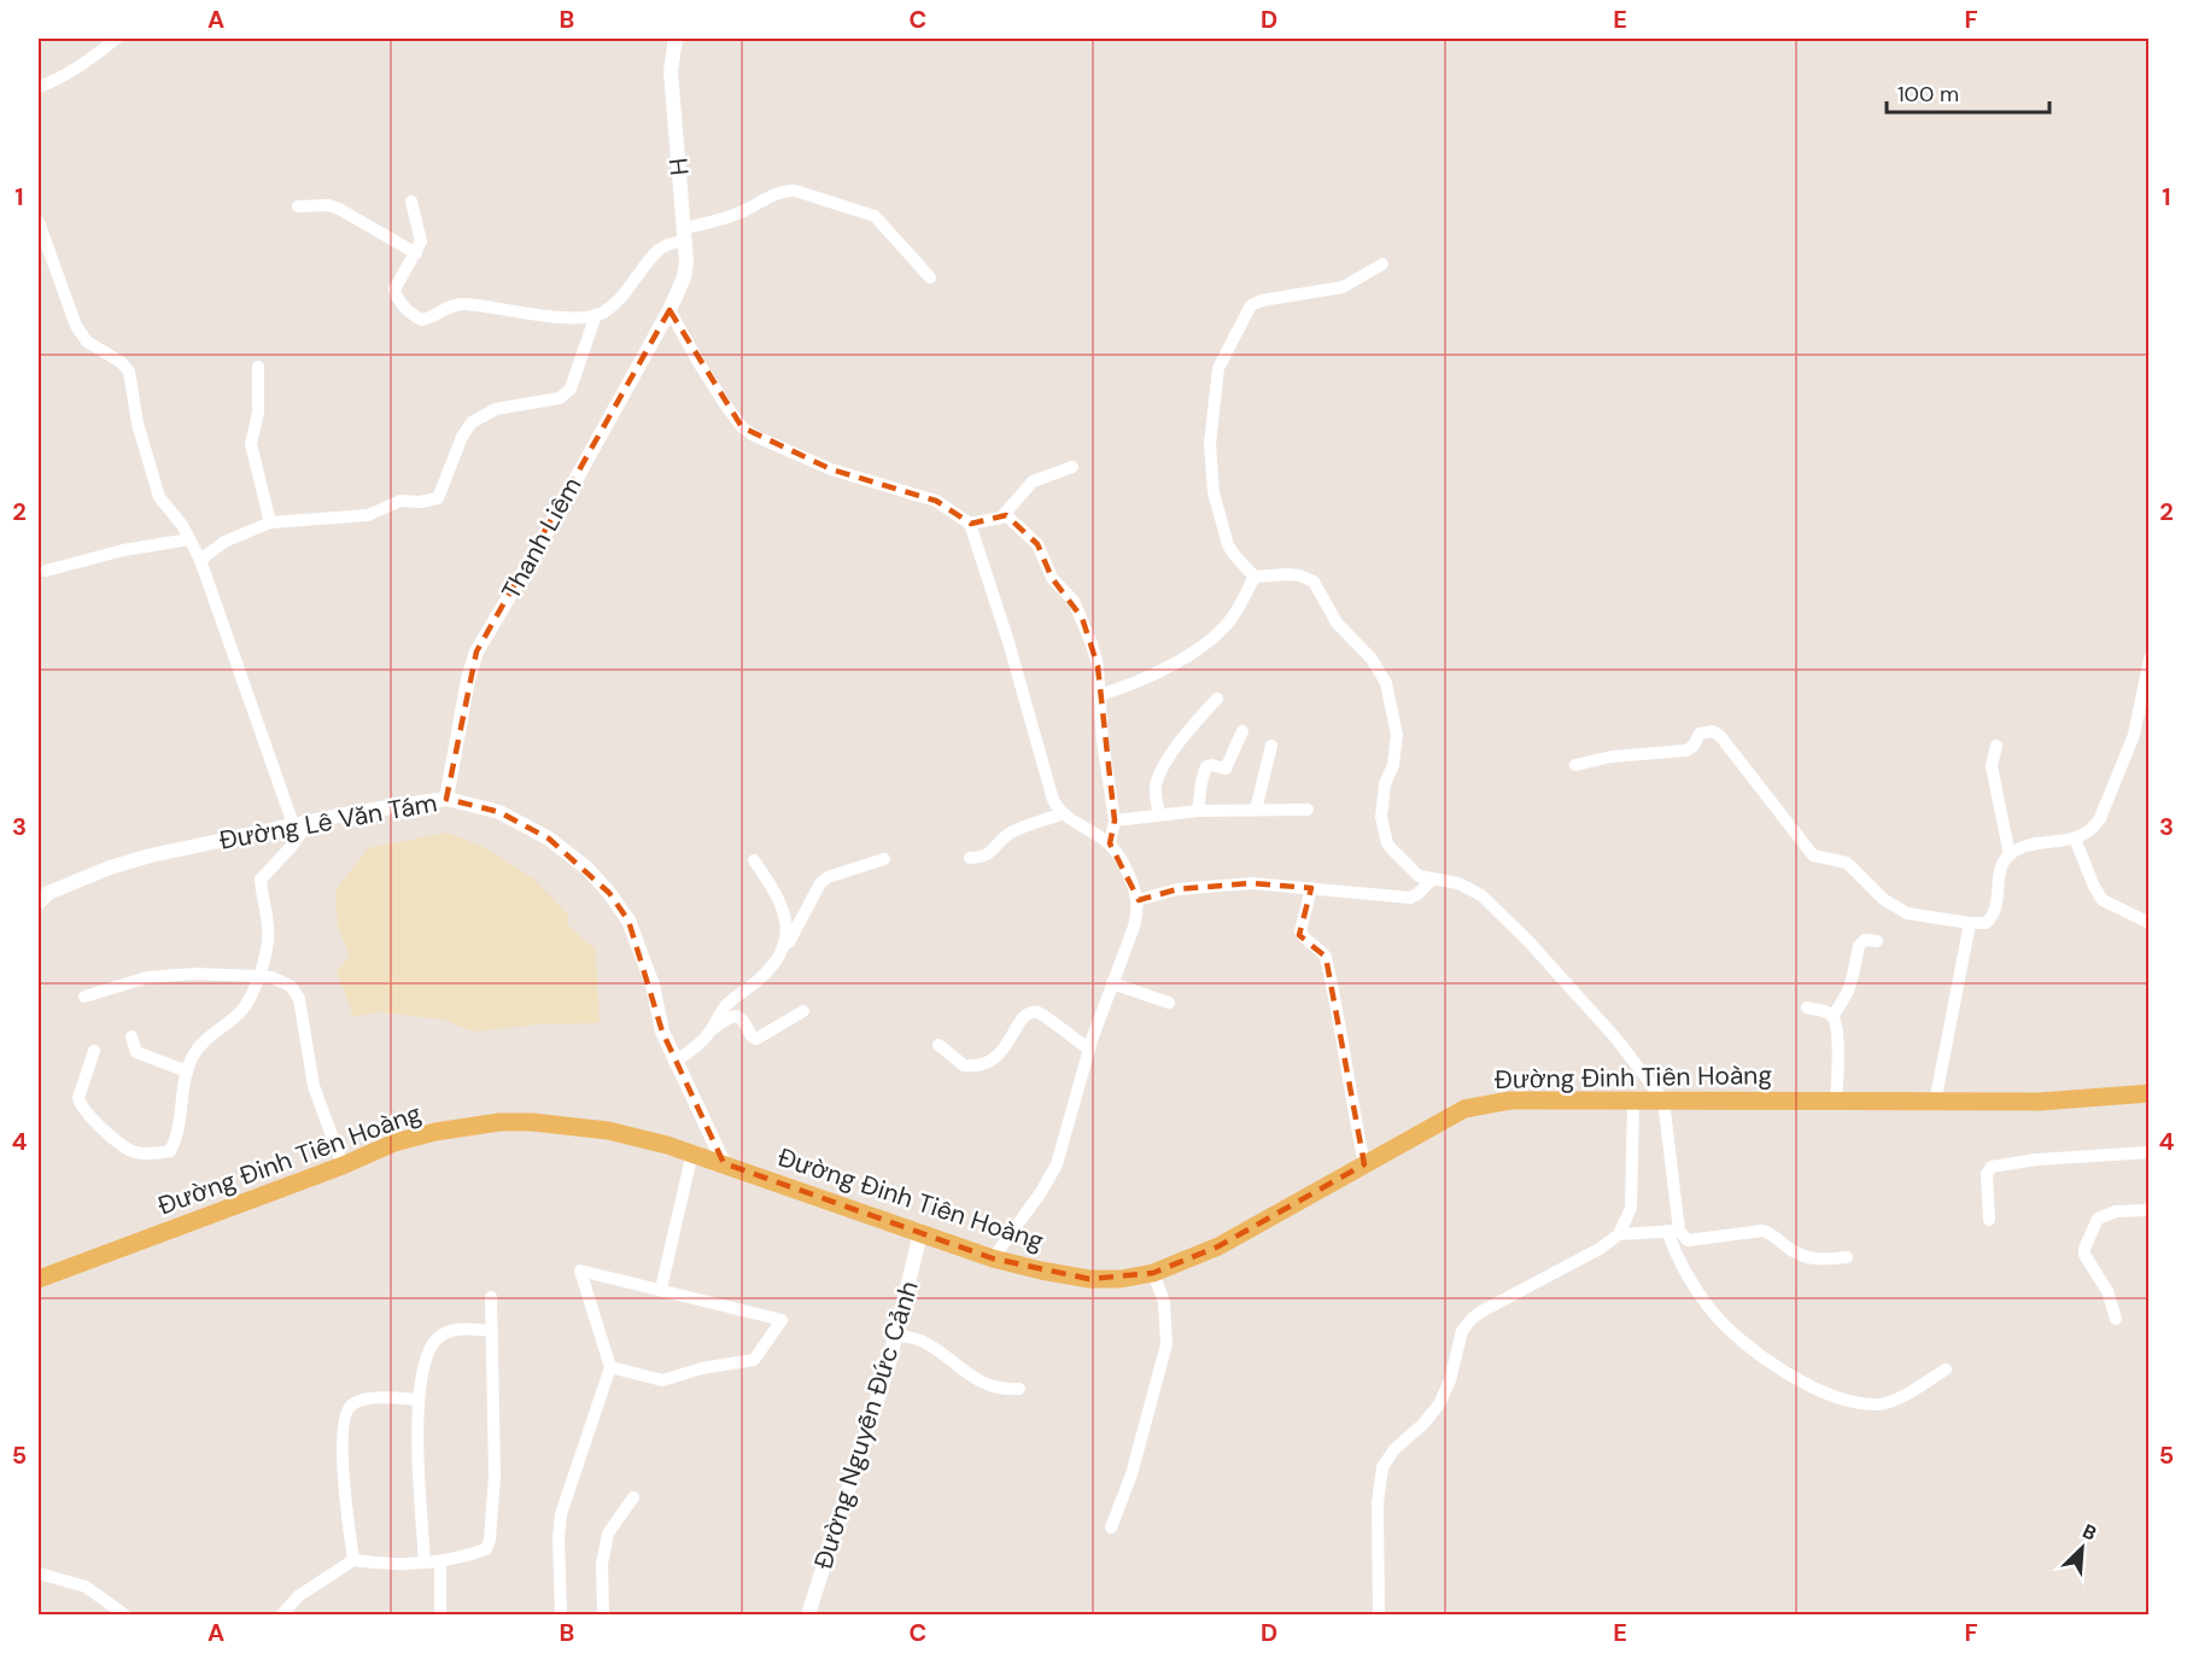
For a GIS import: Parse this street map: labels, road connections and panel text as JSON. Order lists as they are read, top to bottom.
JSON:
{
  "streets": {
    "main road": ["Đường Đinh Tiên Hoàng"],
    "street": [
      "H",
      "Thanh Liêm",
      "Đường Lê Văn Tám",
      "Đường Nguyễn Đức Cảnh"
    ]
  },
  "crossings": [
    ["H", "Thanh Liêm"],
    ["Thanh Liêm", "Đường Lê Văn Tám"],
    ["Đường Lê Văn Tám", "Đường Đinh Tiên Hoàng"],
    ["Đường Đinh Tiên Hoàng", "Đường Nguyễn Đức Cảnh"]
  ],
  "scale_bar": "100 m",
  "north": "top right",
  "grid": {
    "columns": [
      "A",
      "B",
      "C",
      "D",
      "E",
      "F"
    ],
    "rows": [
      "1",
      "2",
      "3",
      "4",
      "5"
    ]
  }
}
